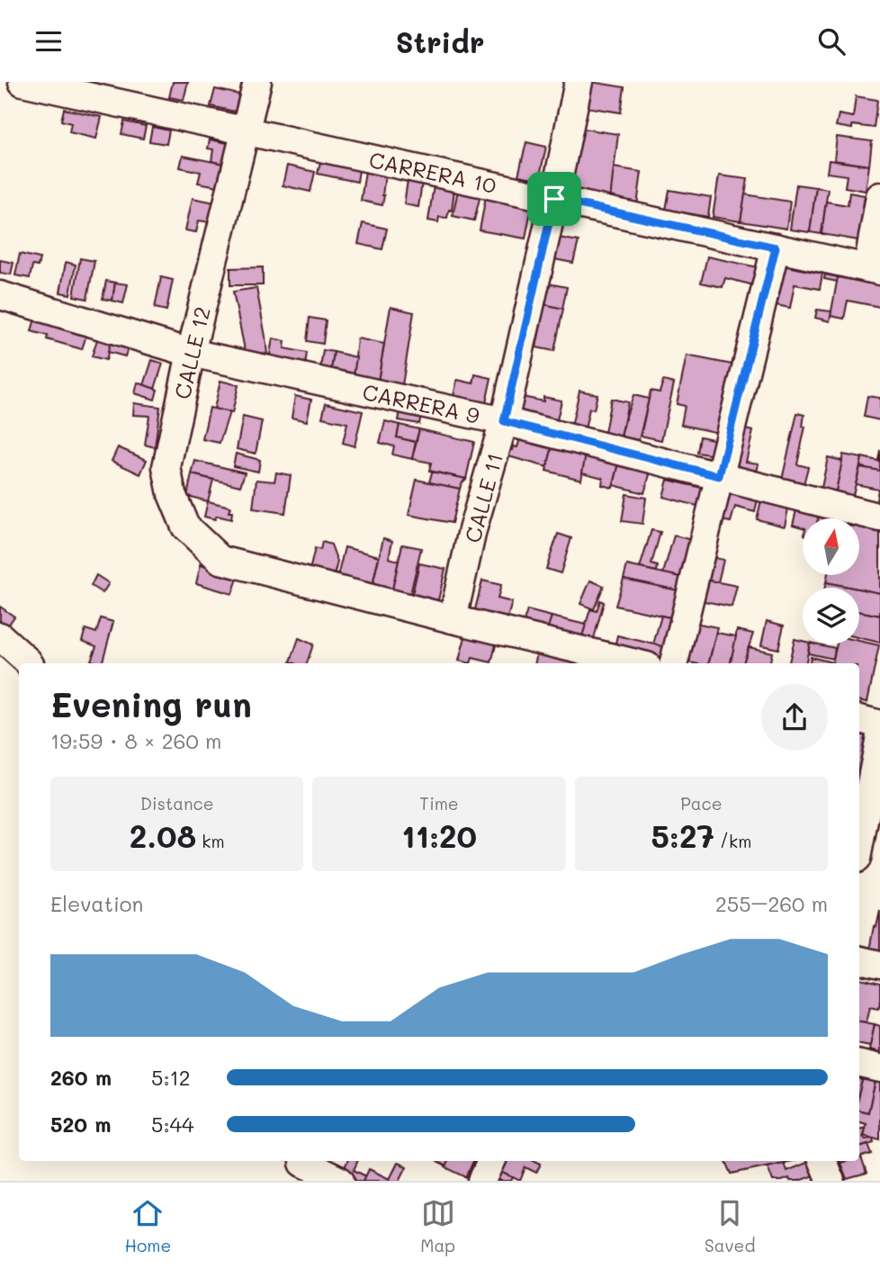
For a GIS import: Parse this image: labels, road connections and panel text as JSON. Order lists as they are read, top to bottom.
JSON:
{
  "streets": {
    "street": [
      "CARRERA 10",
      "CALLE 12",
      "CARRERA 9",
      "CALLE 11"
    ]
  },
  "crossings": [
    ["CARRERA 10", "CALLE 12"],
    ["CARRERA 10", "CALLE 11"],
    ["CALLE 12", "CARRERA 9"],
    ["CALLE 12", "CALLE 11"],
    ["CARRERA 9", "CALLE 11"]
  ],
  "north": "top",
  "page": {
    "header": "Stridr",
    "heading": ["Evening run", "19:59 · 8 × 260 m"],
    "stats": [
      ["Distance", "2.08 km"],
      ["Time", "11:20"],
      ["Pace", "5:27 /km"]
    ],
    "chart": ["Elevation", "255–260 m"],
    "list": [
      {
        "name": "260 m",
        "note": "5:12"
      },
      {
        "name": "520 m",
        "note": "5:44"
      }
    ],
    "tabs": ["Home", "Map", "Saved"]
  }
}
